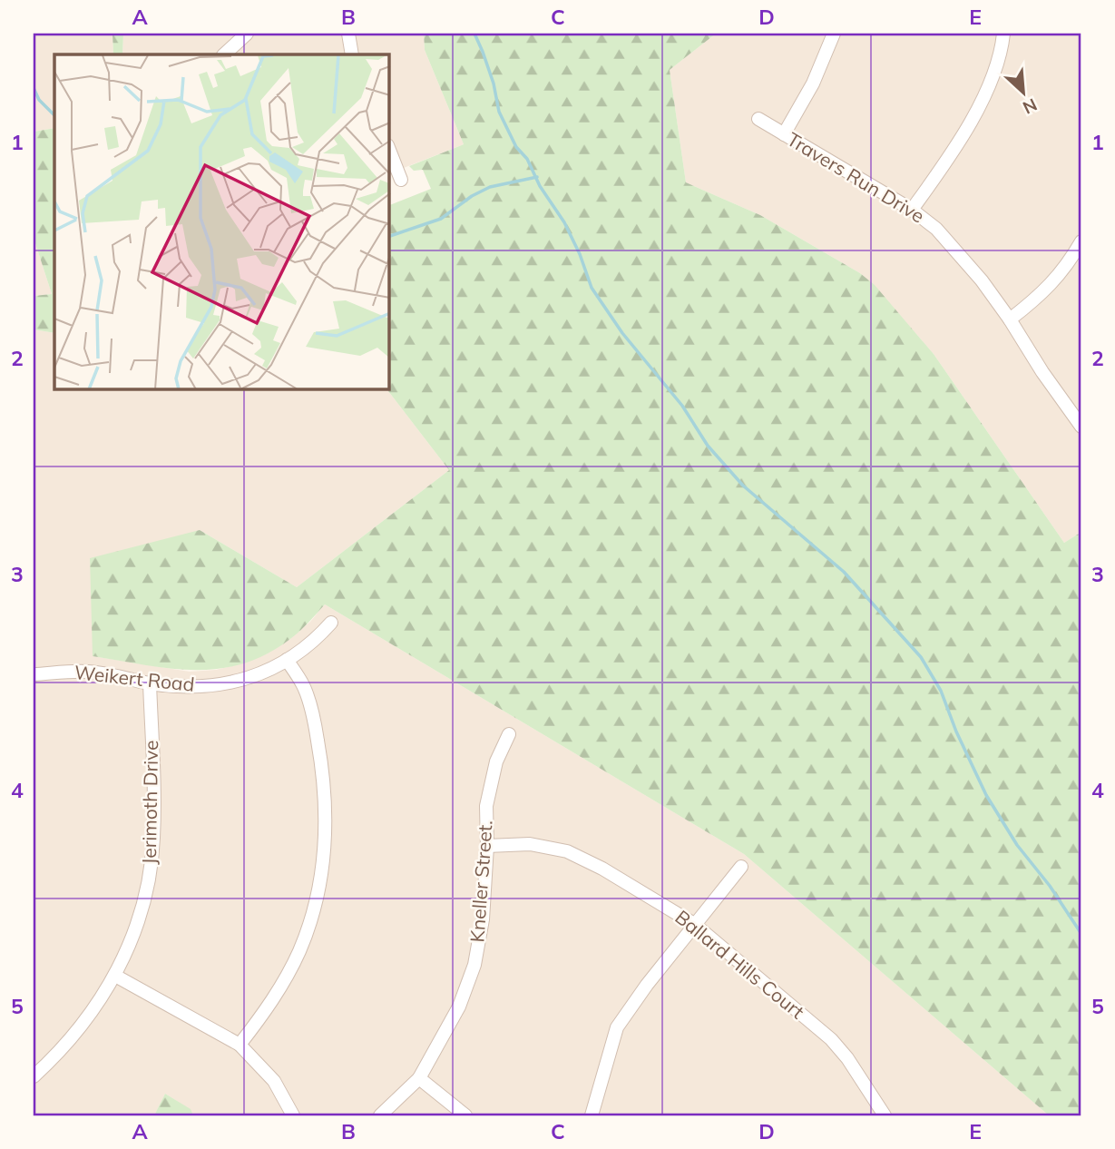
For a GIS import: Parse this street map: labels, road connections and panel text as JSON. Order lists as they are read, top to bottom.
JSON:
{
  "streets": {
    "street": [
      "Travers Run Drive",
      "Weikert Road",
      "Jerimoth Drive",
      "Kneller Street.",
      "Ballard Hills Court"
    ]
  },
  "crossings": [
    ["Weikert Road", "Jerimoth Drive"],
    ["Kneller Street.", "Ballard Hills Court"]
  ],
  "north": "bottom right",
  "grid": {
    "columns": [
      "A",
      "B",
      "C",
      "D",
      "E"
    ],
    "rows": [
      "1",
      "2",
      "3",
      "4",
      "5"
    ]
  }
}
